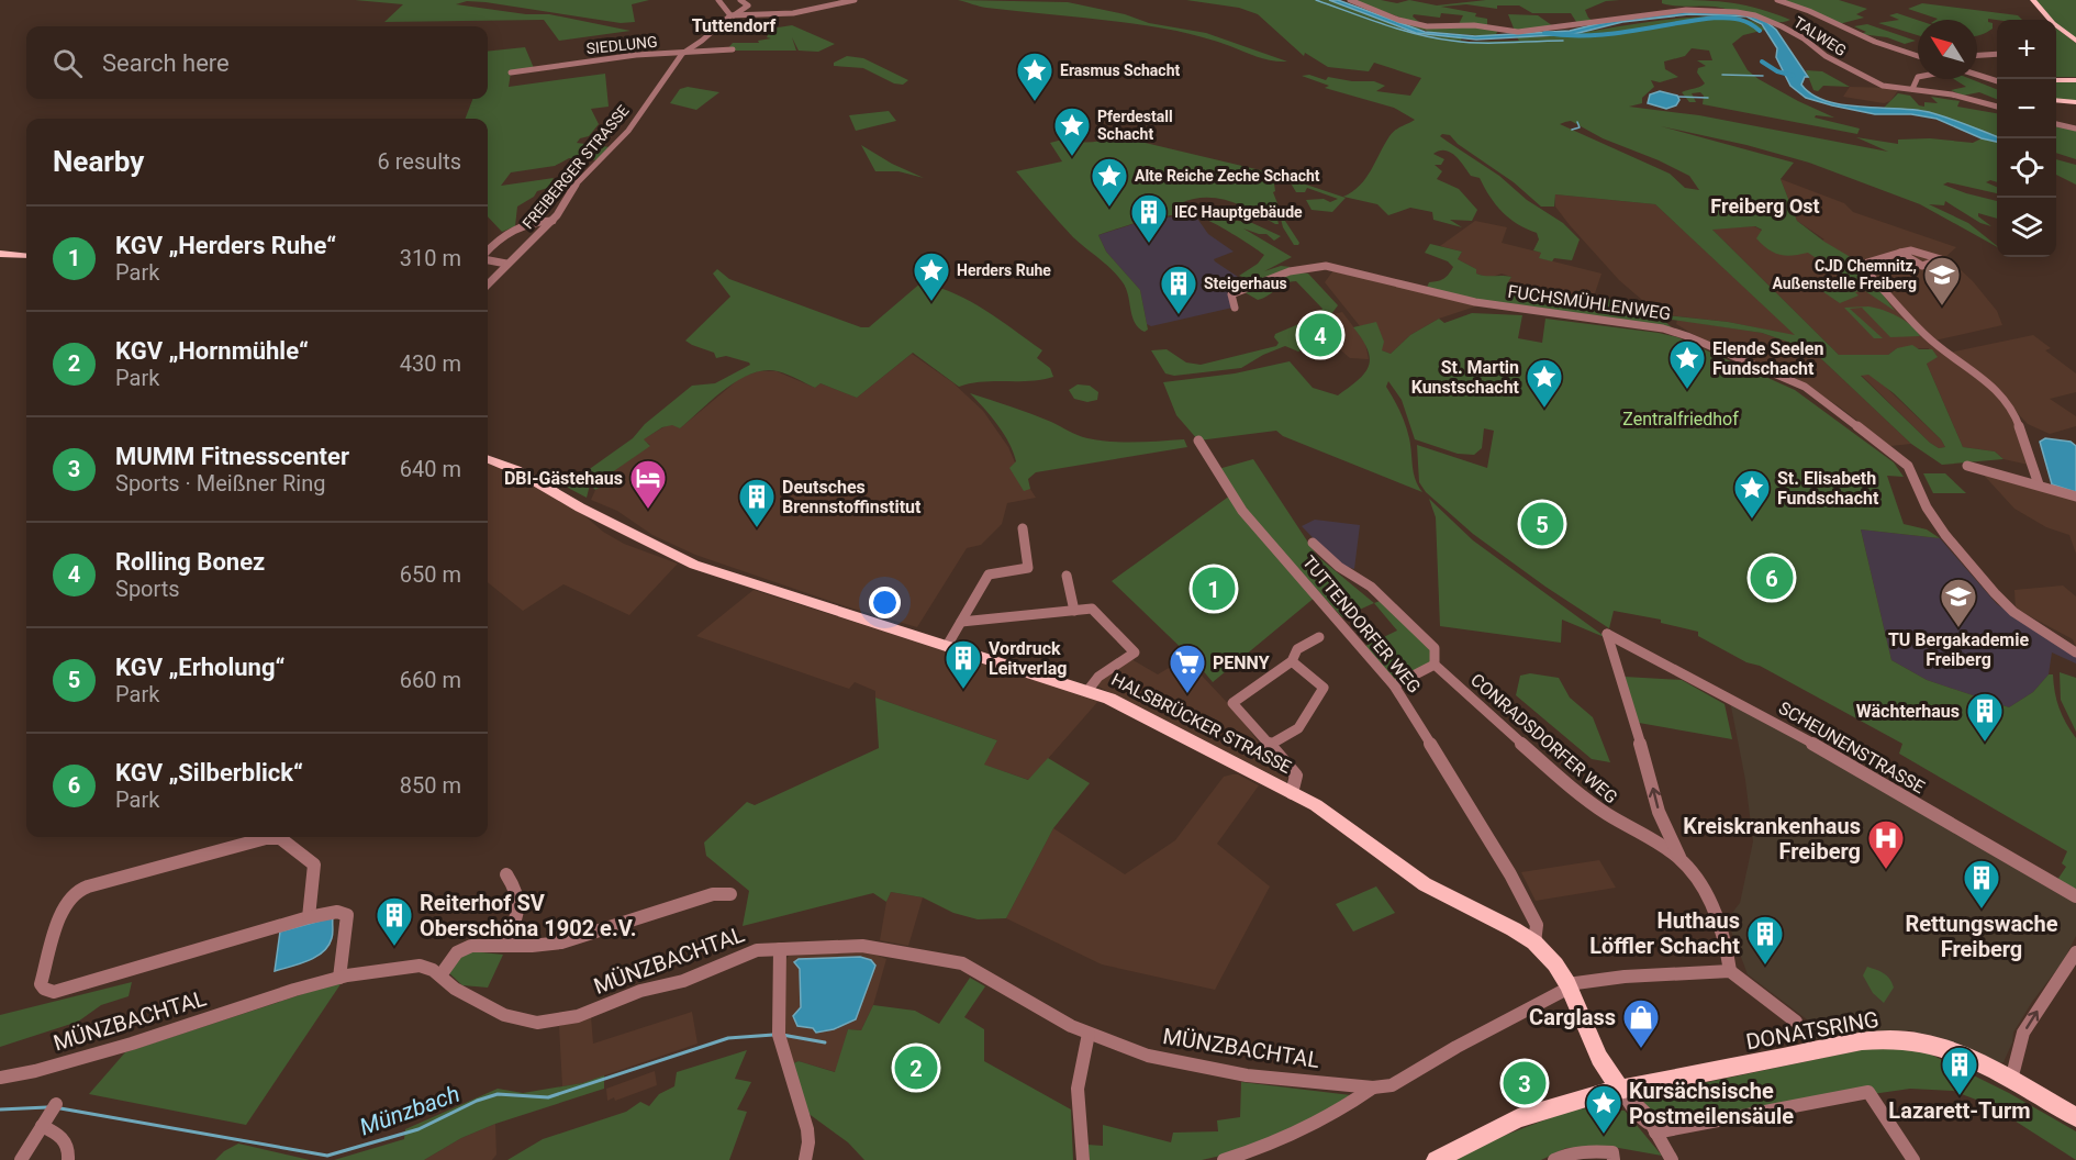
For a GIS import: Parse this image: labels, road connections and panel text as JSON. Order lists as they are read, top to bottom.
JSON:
{
  "streets": {
    "main road": ["HALSBRÜCKER STRASSE", "DONATSRING"],
    "street": [
      "TALWEG",
      "SIEDLUNG",
      "FREIBERGER STRASSE",
      "FUCHSMÜHLENWEG",
      "TUTTENDORFER WEG",
      "CONRADSDORFER WEG",
      "SCHEUNENSTRASSE",
      "MÜNZBACHTAL"
    ]
  },
  "crossings": [
    ["SIEDLUNG", "FREIBERGER STRASSE"],
    ["TUTTENDORFER WEG", "HALSBRÜCKER STRASSE"],
    ["HALSBRÜCKER STRASSE", "MÜNZBACHTAL"],
    ["HALSBRÜCKER STRASSE", "DONATSRING"],
    ["CONRADSDORFER WEG", "SCHEUNENSTRASSE"],
    ["CONRADSDORFER WEG", "MÜNZBACHTAL"]
  ],
  "districts": ["Tuttendorf", "Freiberg Ost"],
  "water": ["Münzbach"],
  "parks": ["Zentralfriedhof"],
  "places": {
    "place": [
      "Erasmus Schacht",
      "Pferdestall Schacht",
      "Alte Reiche Zeche Schacht",
      "Herders Ruhe",
      "Elende Seelen Fundschacht",
      "St. Martin Kunstschacht",
      "St. Elisabeth Fundschacht",
      "Kursächsische Postmeilensäule"
    ],
    "building": [
      "IEC Hauptgebäude",
      "Steigerhaus",
      "Deutsches Brennstoffinstitut",
      "Vordruck Leitverlag",
      "Wächterhaus",
      "Rettungswache Freiberg",
      "Reiterhof SV Oberschöna 1902 e.V.",
      "Huthaus Löffler Schacht",
      "Lazarett-Turm"
    ],
    "school or university": ["CJD Chemnitz, Außenstelle Freiberg", "TU Bergakademie Freiberg"],
    "hotel": ["DBI-Gästehaus"],
    "supermarket": ["PENNY"],
    "hospital": ["Kreiskrankenhaus Freiberg"],
    "shop": ["Carglass"]
  },
  "north": "top left",
  "page": {
    "map_buttons": ["+", "−"],
    "search": "Search here",
    "heading": ["Nearby", "6 results"],
    "list": [
      {
        "mark": "1",
        "name": "KGV „Herders Ruhe“",
        "note": "Park",
        "value": "310 m"
      },
      {
        "mark": "2",
        "name": "KGV „Hornmühle“",
        "note": "Park",
        "value": "430 m"
      },
      {
        "mark": "3",
        "name": "MUMM Fitnesscenter",
        "note": "Sports · Meißner Ring",
        "value": "640 m"
      },
      {
        "mark": "4",
        "name": "Rolling Bonez",
        "note": "Sports",
        "value": "650 m"
      },
      {
        "mark": "5",
        "name": "KGV „Erholung“",
        "note": "Park",
        "value": "660 m"
      },
      {
        "mark": "6",
        "name": "KGV „Silberblick“",
        "note": "Park",
        "value": "850 m"
      }
    ],
    "pins": [
      "4",
      "5",
      "6",
      "1",
      "2",
      "3"
    ]
  }
}
